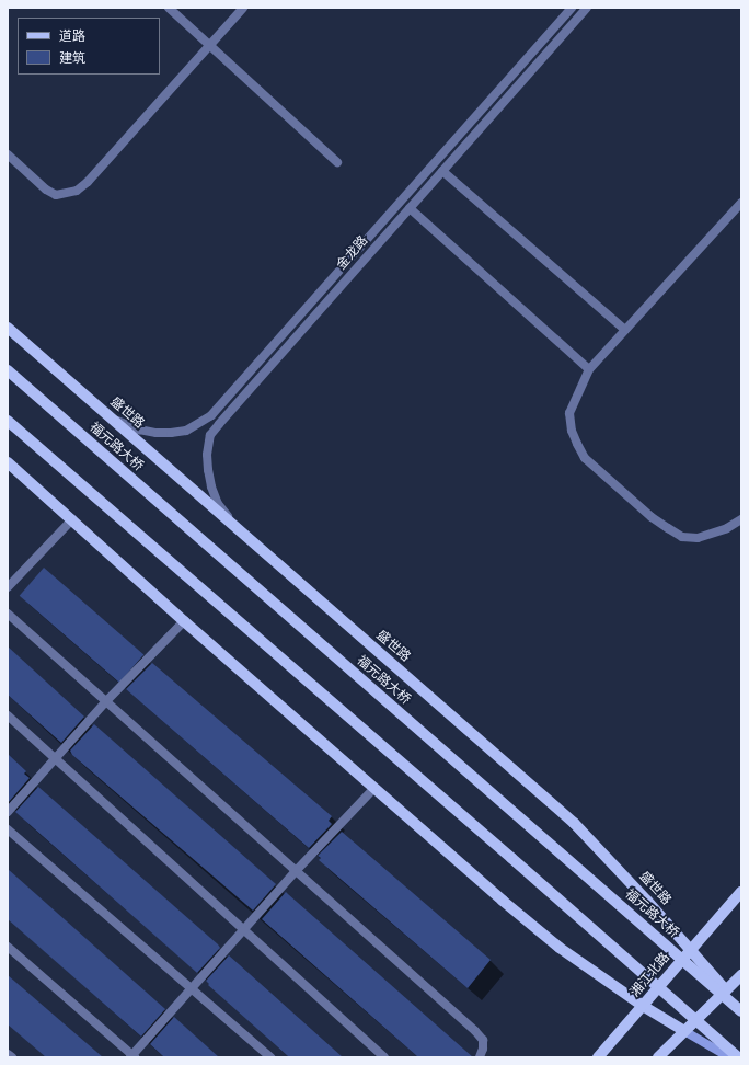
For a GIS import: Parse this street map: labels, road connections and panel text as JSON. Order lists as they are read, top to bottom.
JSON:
{
  "streets": {
    "main road": ["盛世路", "福元路大桥", "湘江北路"],
    "street": ["金龙路"]
  },
  "crossings": [
    ["金龙路", "盛世路"],
    ["盛世路", "湘江北路"]
  ],
  "legend": ["道路", "建筑"]
}
